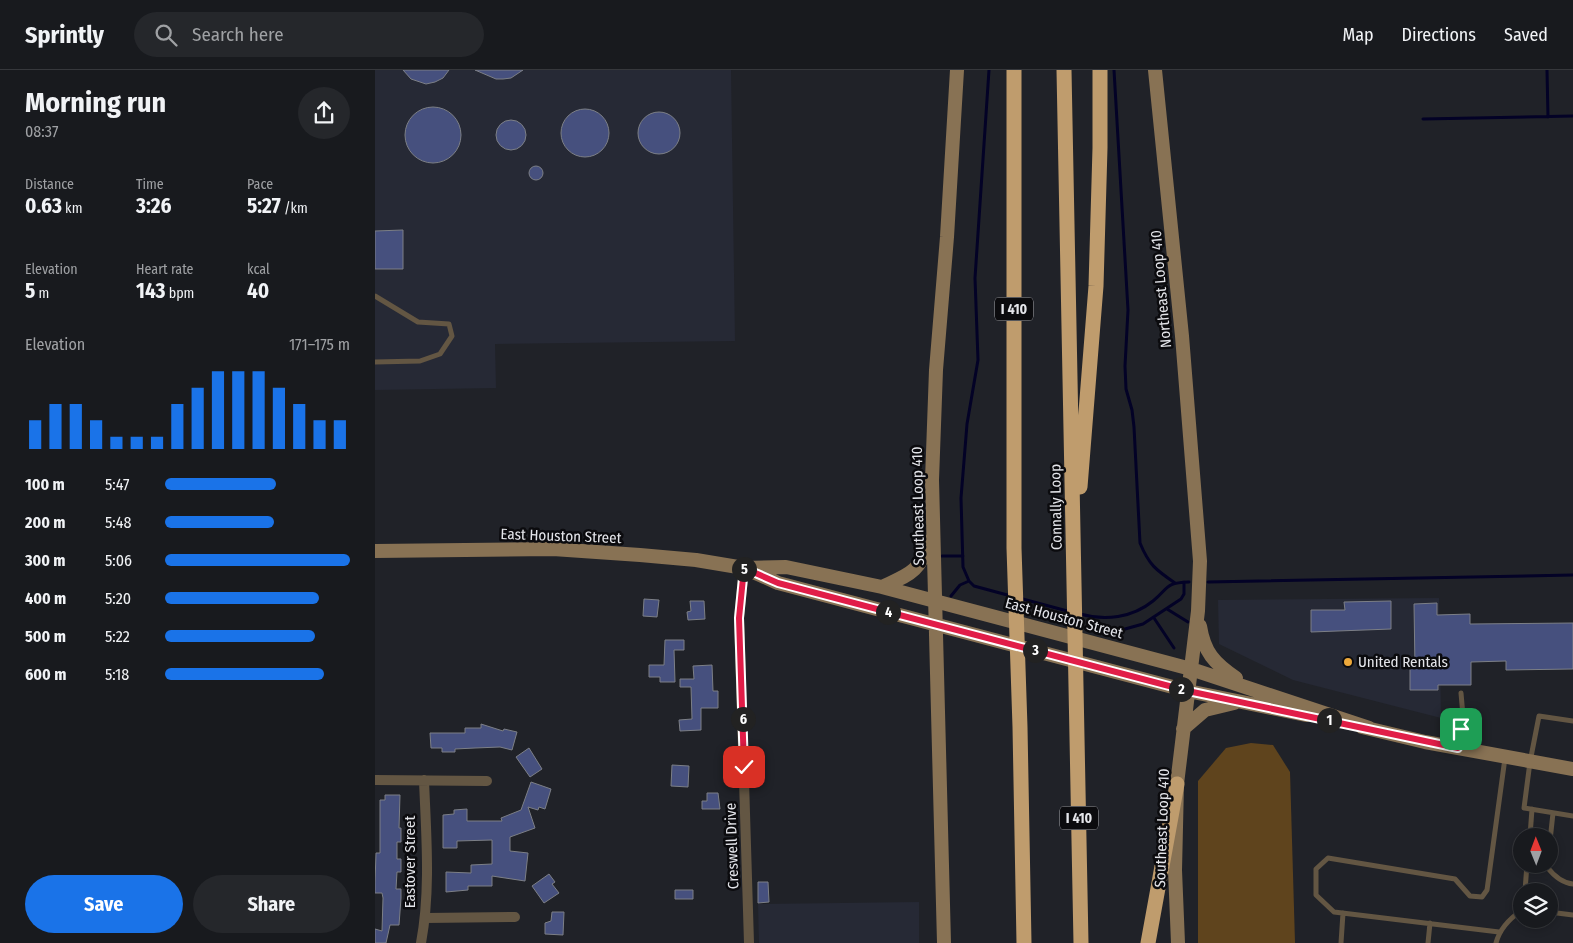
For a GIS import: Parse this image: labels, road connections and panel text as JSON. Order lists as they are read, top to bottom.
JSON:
{
  "streets": {
    "highway": ["I 410", "Connally Loop"],
    "main road": ["Northeast Loop 410", "Southeast Loop 410", "East Houston Street"],
    "street": ["Creswell Drive", "Eastover Street"]
  },
  "crossings": [
    ["Northeast Loop 410", "Southeast Loop 410"],
    ["Southeast Loop 410", "East Houston Street"],
    ["East Houston Street", "Creswell Drive"]
  ],
  "places": ["United Rentals"],
  "north": "top",
  "page": {
    "header": "Sprintly",
    "search": "Search here",
    "nav": ["Map", "Directions", "Saved"],
    "heading": ["Morning run", "08:37"],
    "stats": [
      ["Distance", "0.63 km"],
      ["Time", "3:26"],
      ["Pace", "5:27 /km"],
      ["Elevation", "5 m"],
      ["Heart rate", "143 bpm"],
      ["kcal", "40"]
    ],
    "chart": ["Elevation", "171–175 m"],
    "list": [
      {
        "name": "100 m",
        "note": "5:47"
      },
      {
        "name": "200 m",
        "note": "5:48"
      },
      {
        "name": "300 m",
        "note": "5:06"
      },
      {
        "name": "400 m",
        "note": "5:20"
      },
      {
        "name": "500 m",
        "note": "5:22"
      },
      {
        "name": "600 m",
        "note": "5:18"
      }
    ],
    "pins": [
      "5",
      "4",
      "3",
      "2",
      "6",
      "1"
    ],
    "buttons": ["Save", "Share"]
  }
}
